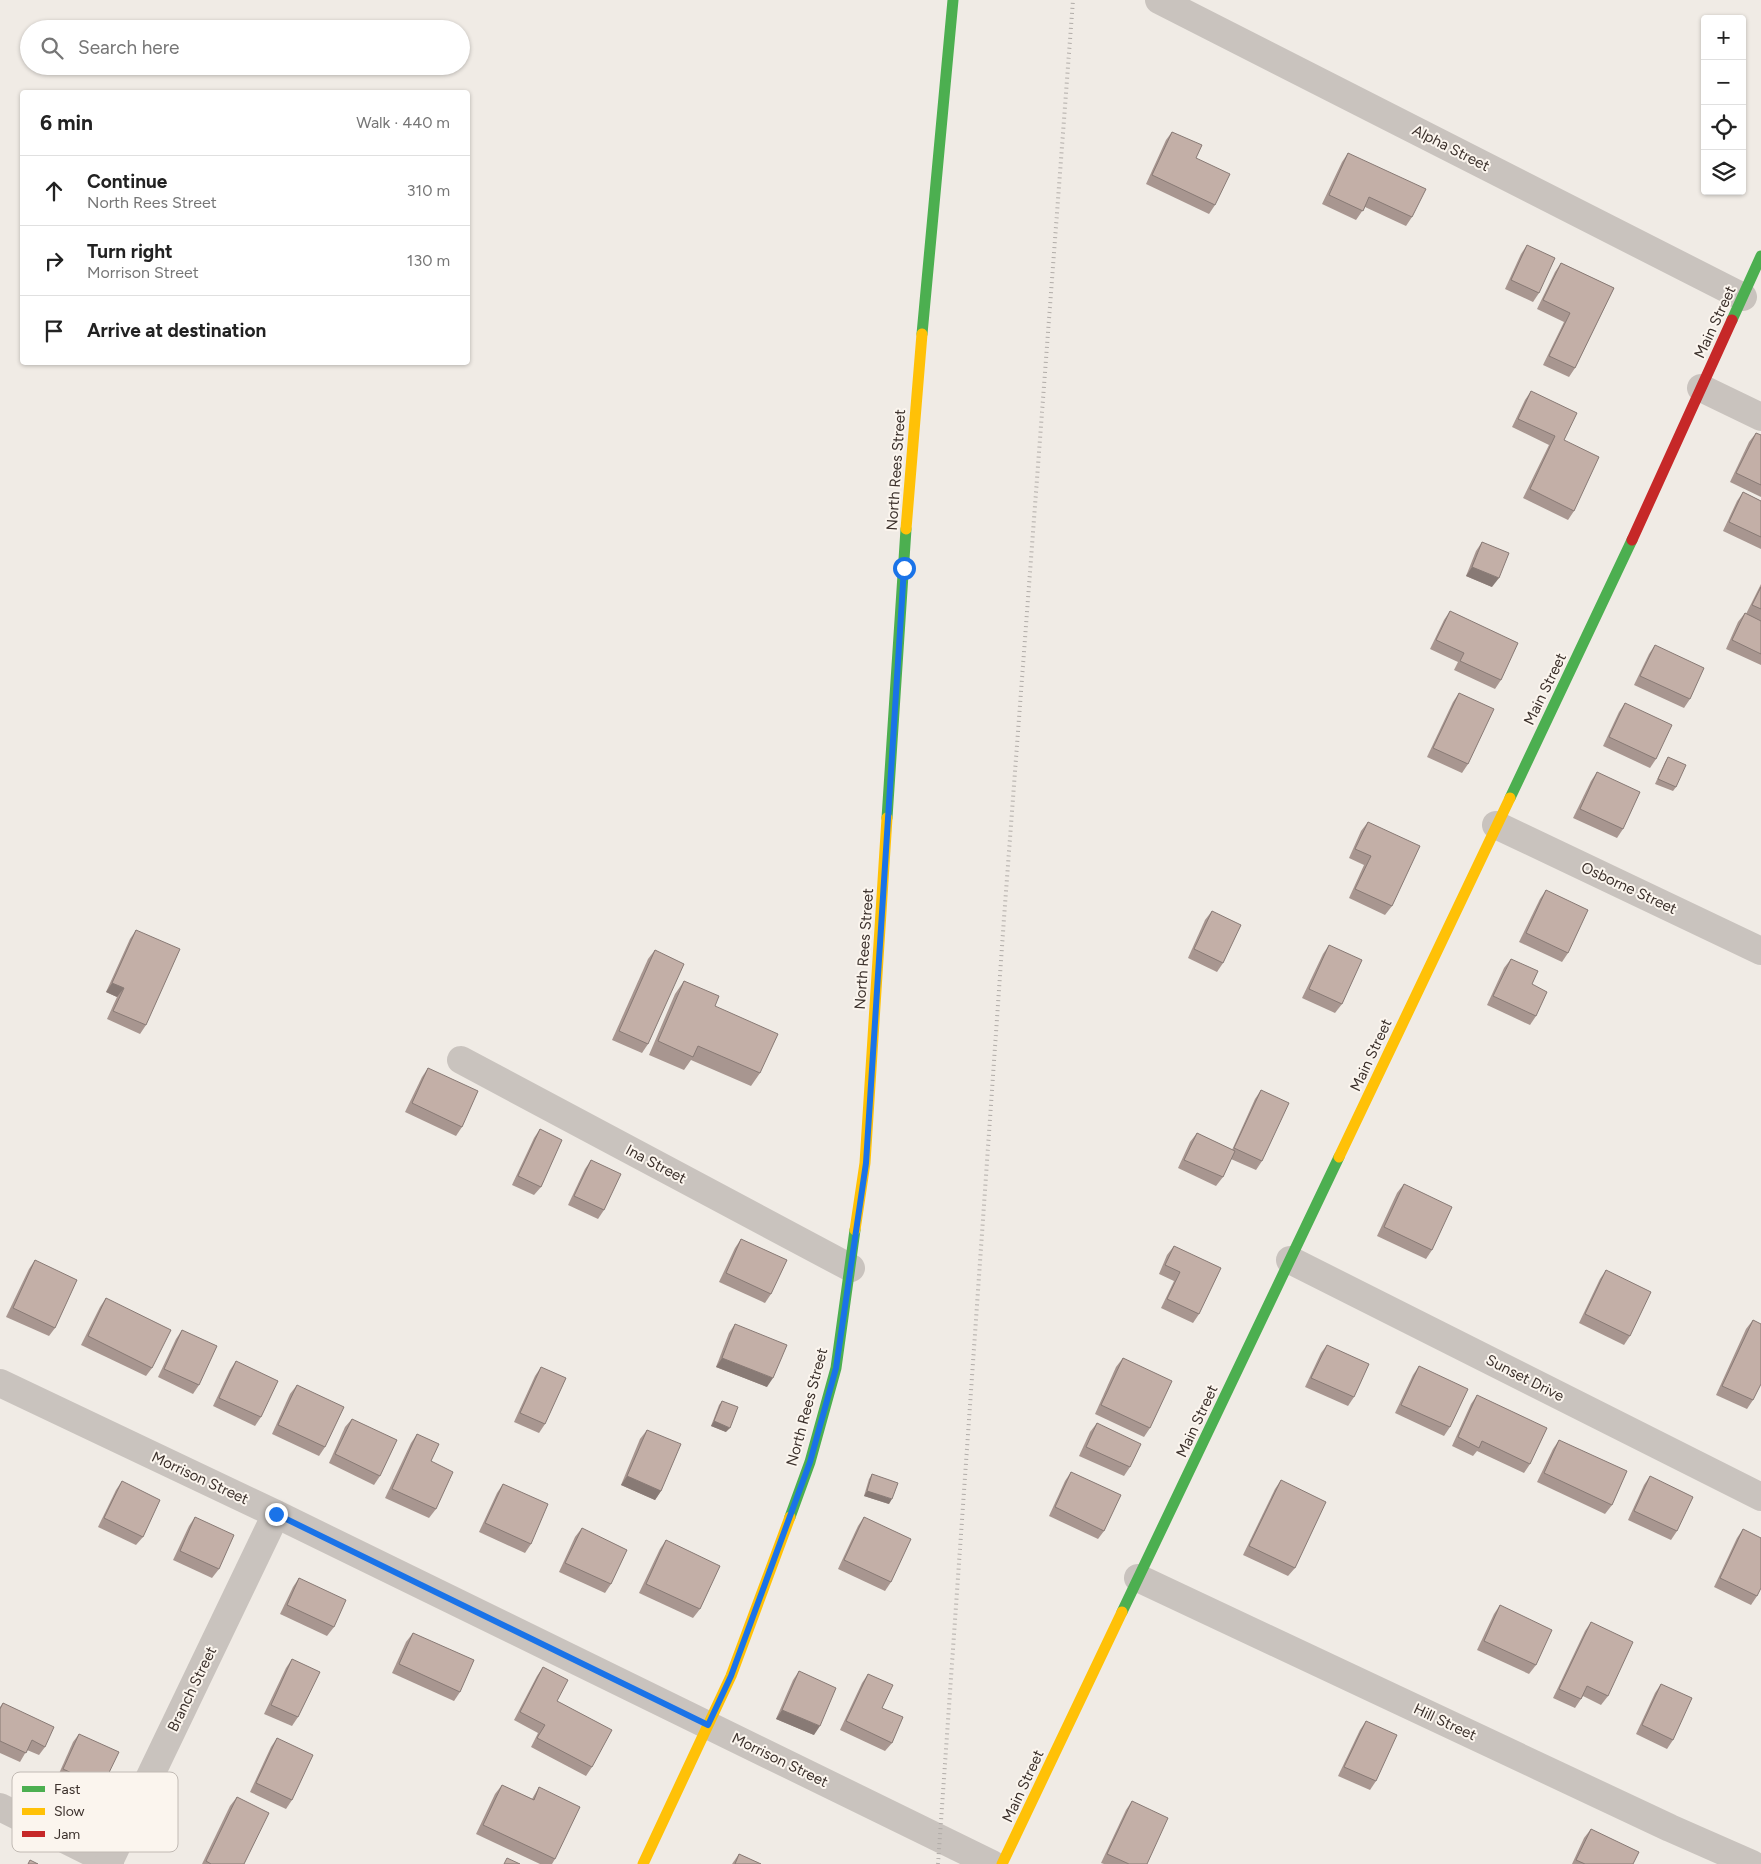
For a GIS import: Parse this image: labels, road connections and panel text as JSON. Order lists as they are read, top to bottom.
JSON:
{
  "streets": {
    "main road": ["Main Street", "North Rees Street"],
    "street": [
      "Alpha Street",
      "Osborne Street",
      "Ina Street",
      "Sunset Drive",
      "Morrison Street",
      "Branch Street",
      "Hill Street"
    ]
  },
  "crossings": [
    ["Alpha Street", "Main Street"],
    ["Main Street", "Osborne Street"],
    ["Main Street", "Sunset Drive"],
    ["Main Street", "Hill Street"],
    ["North Rees Street", "Ina Street"],
    ["North Rees Street", "Morrison Street"],
    ["Morrison Street", "Branch Street"]
  ],
  "legend": ["Fast", "Slow", "Jam"],
  "page": {
    "map_buttons": ["+", "−"],
    "search": "Search here",
    "heading": ["6 min", "Walk · 440 m"],
    "list": [
      ["Continue", "North Rees Street", "310 m"],
      ["Turn right", "Morrison Street", "130 m"],
      "Arrive at destination"
    ]
  }
}
